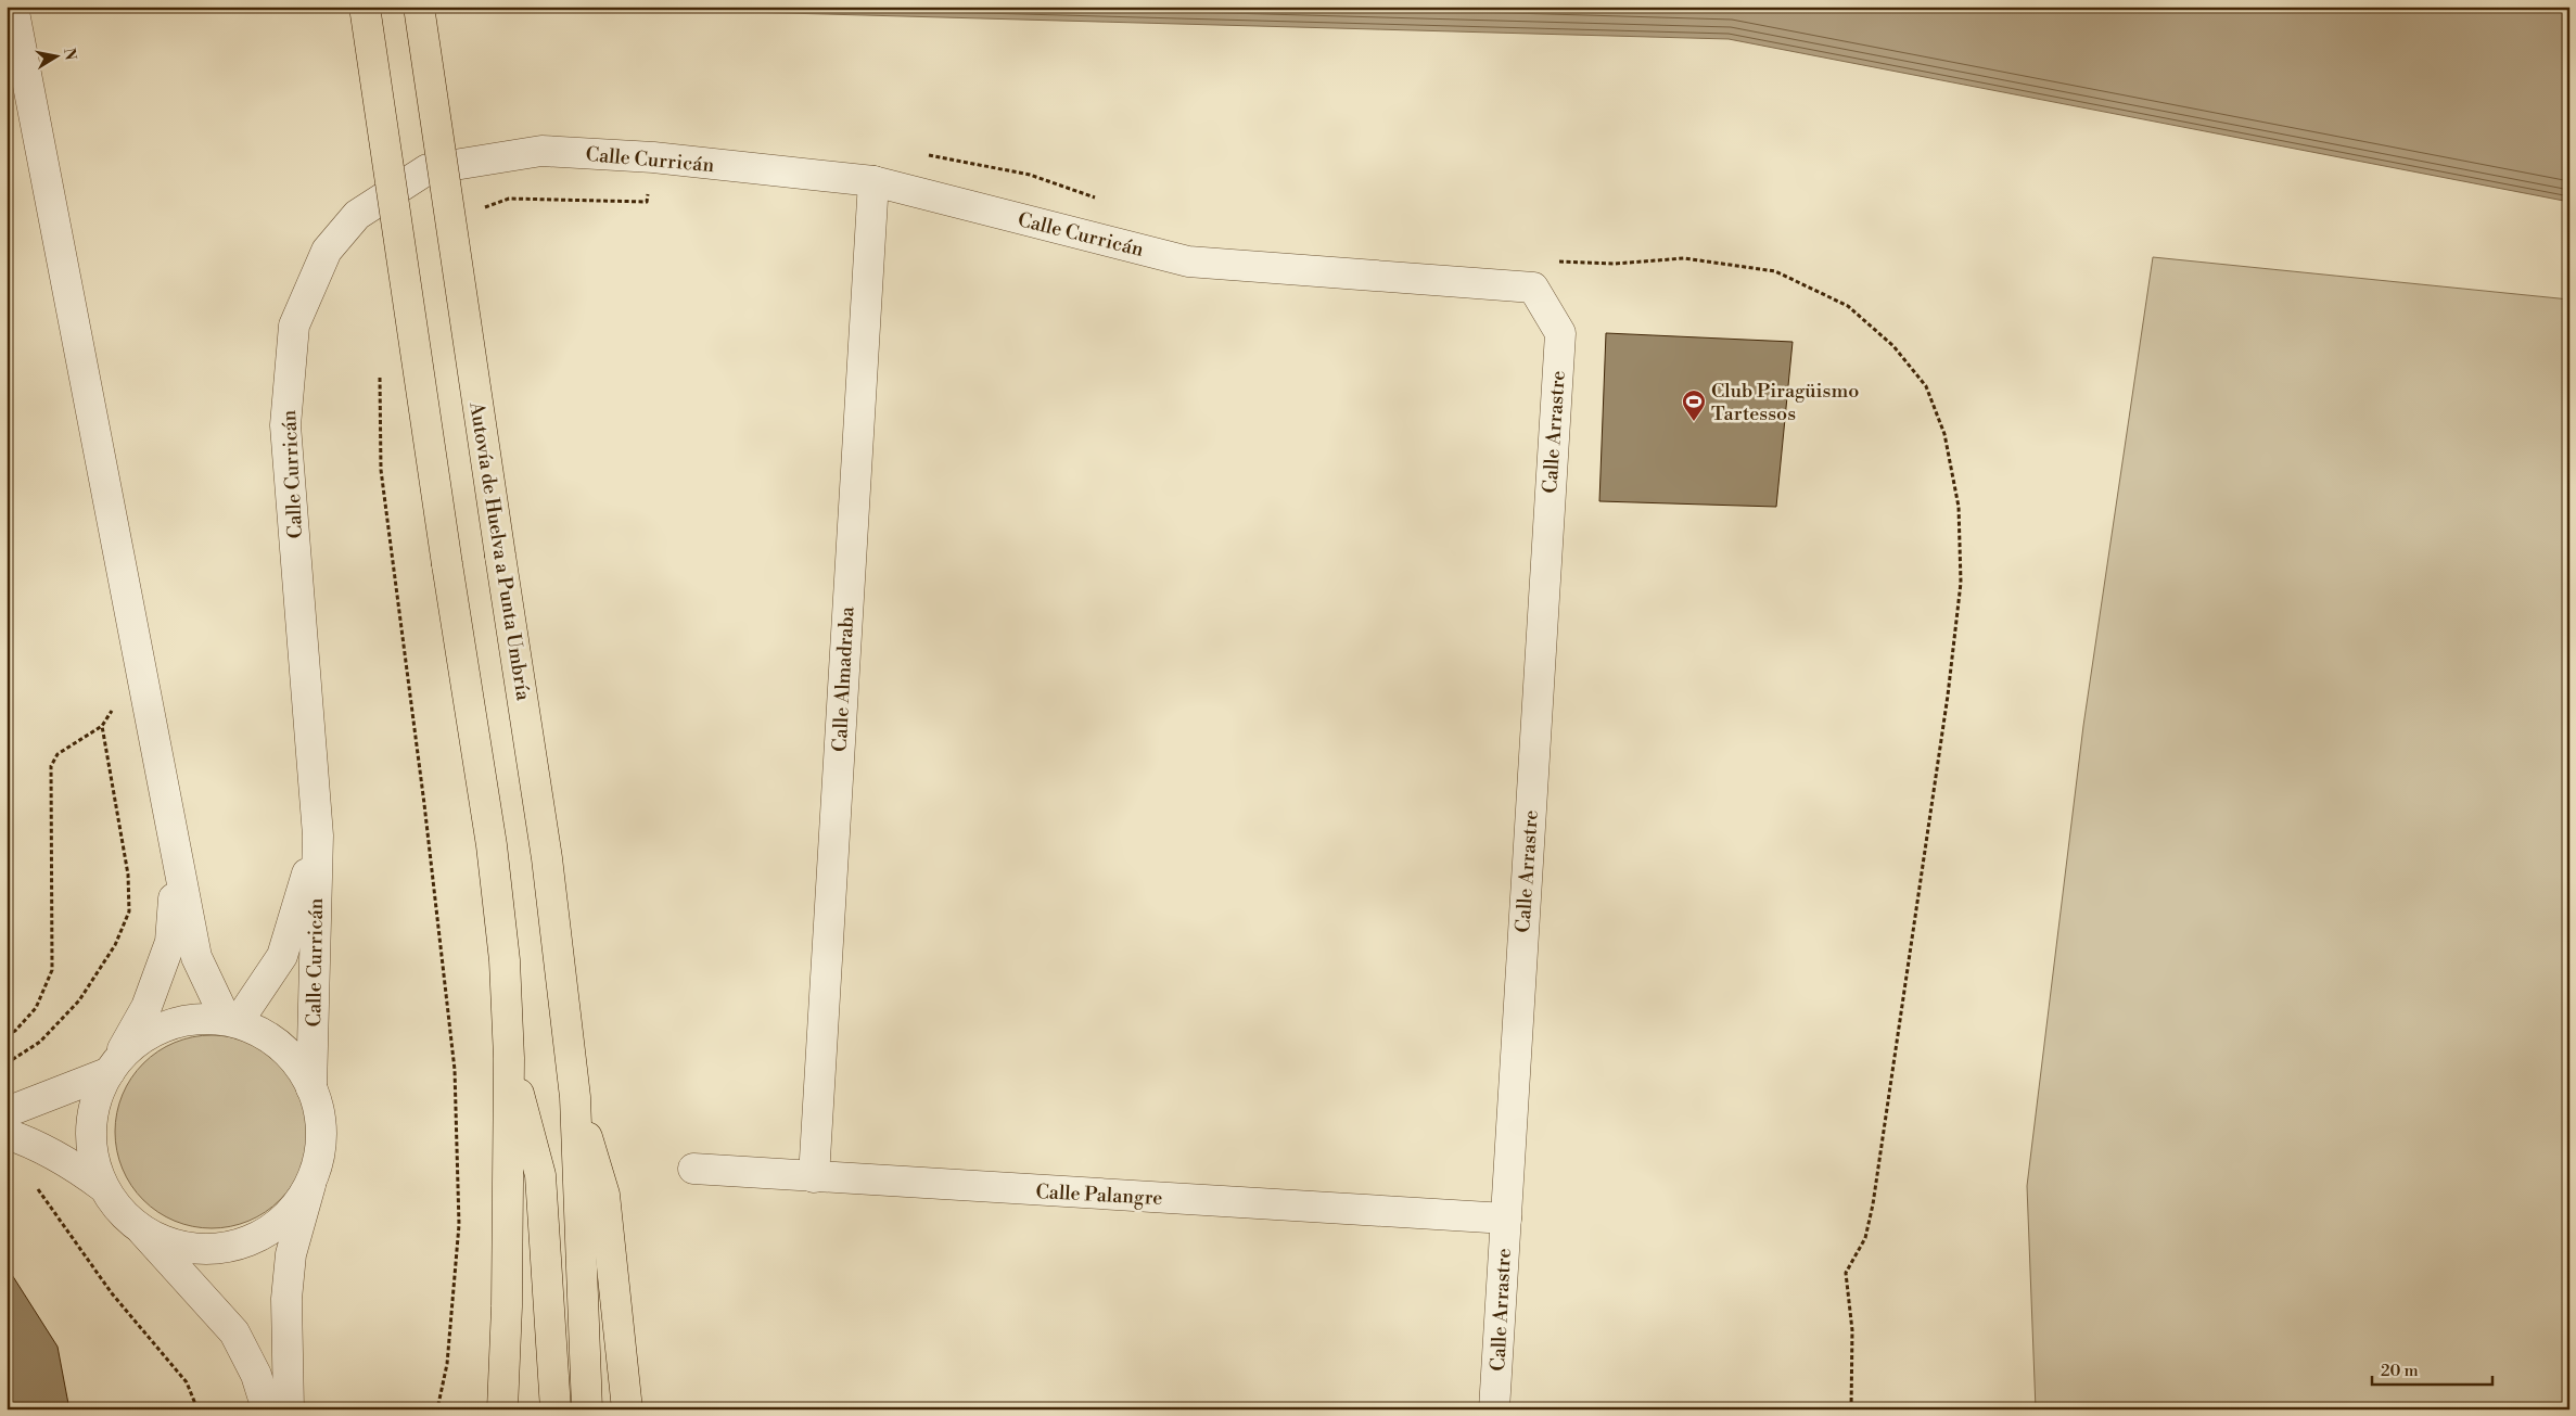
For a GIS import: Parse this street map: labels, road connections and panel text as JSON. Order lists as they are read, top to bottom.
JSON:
{
  "streets": {
    "highway": ["Autovía de Huelva a Punta Umbría"],
    "street": [
      "Calle Curricán",
      "Calle Arrastre",
      "Calle Almadraba",
      "Calle Palangre"
    ]
  },
  "crossings": [
    ["Calle Curricán", "Calle Arrastre"],
    ["Calle Curricán", "Calle Almadraba"],
    ["Calle Arrastre", "Calle Palangre"],
    ["Calle Almadraba", "Calle Palangre"]
  ],
  "places": {
    "sports": ["Club Piragüismo Tartessos"]
  },
  "scale_bar": "20 m",
  "north": "right"
}
